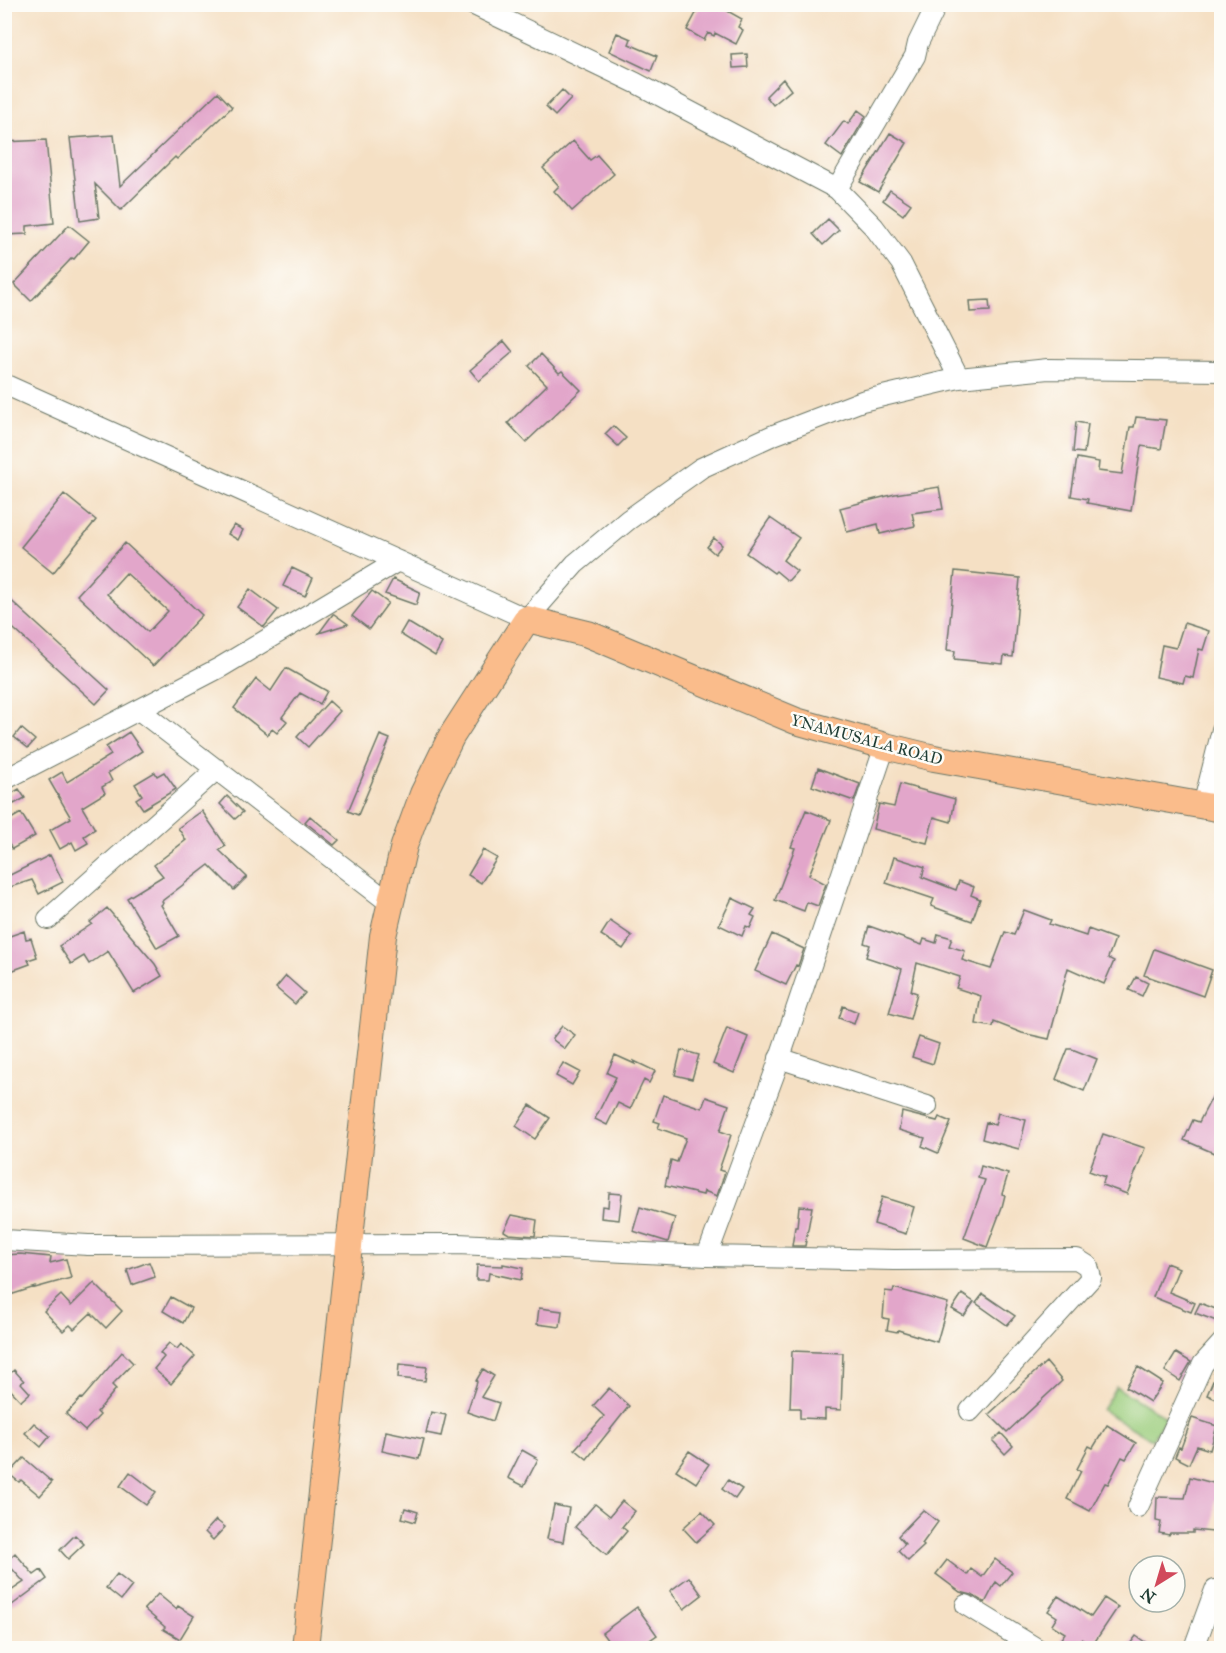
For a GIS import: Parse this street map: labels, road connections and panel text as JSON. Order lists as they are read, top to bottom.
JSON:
{
  "streets": {
    "main road": ["YNAMUSALA ROAD"]
  },
  "north": "bottom left"
}
